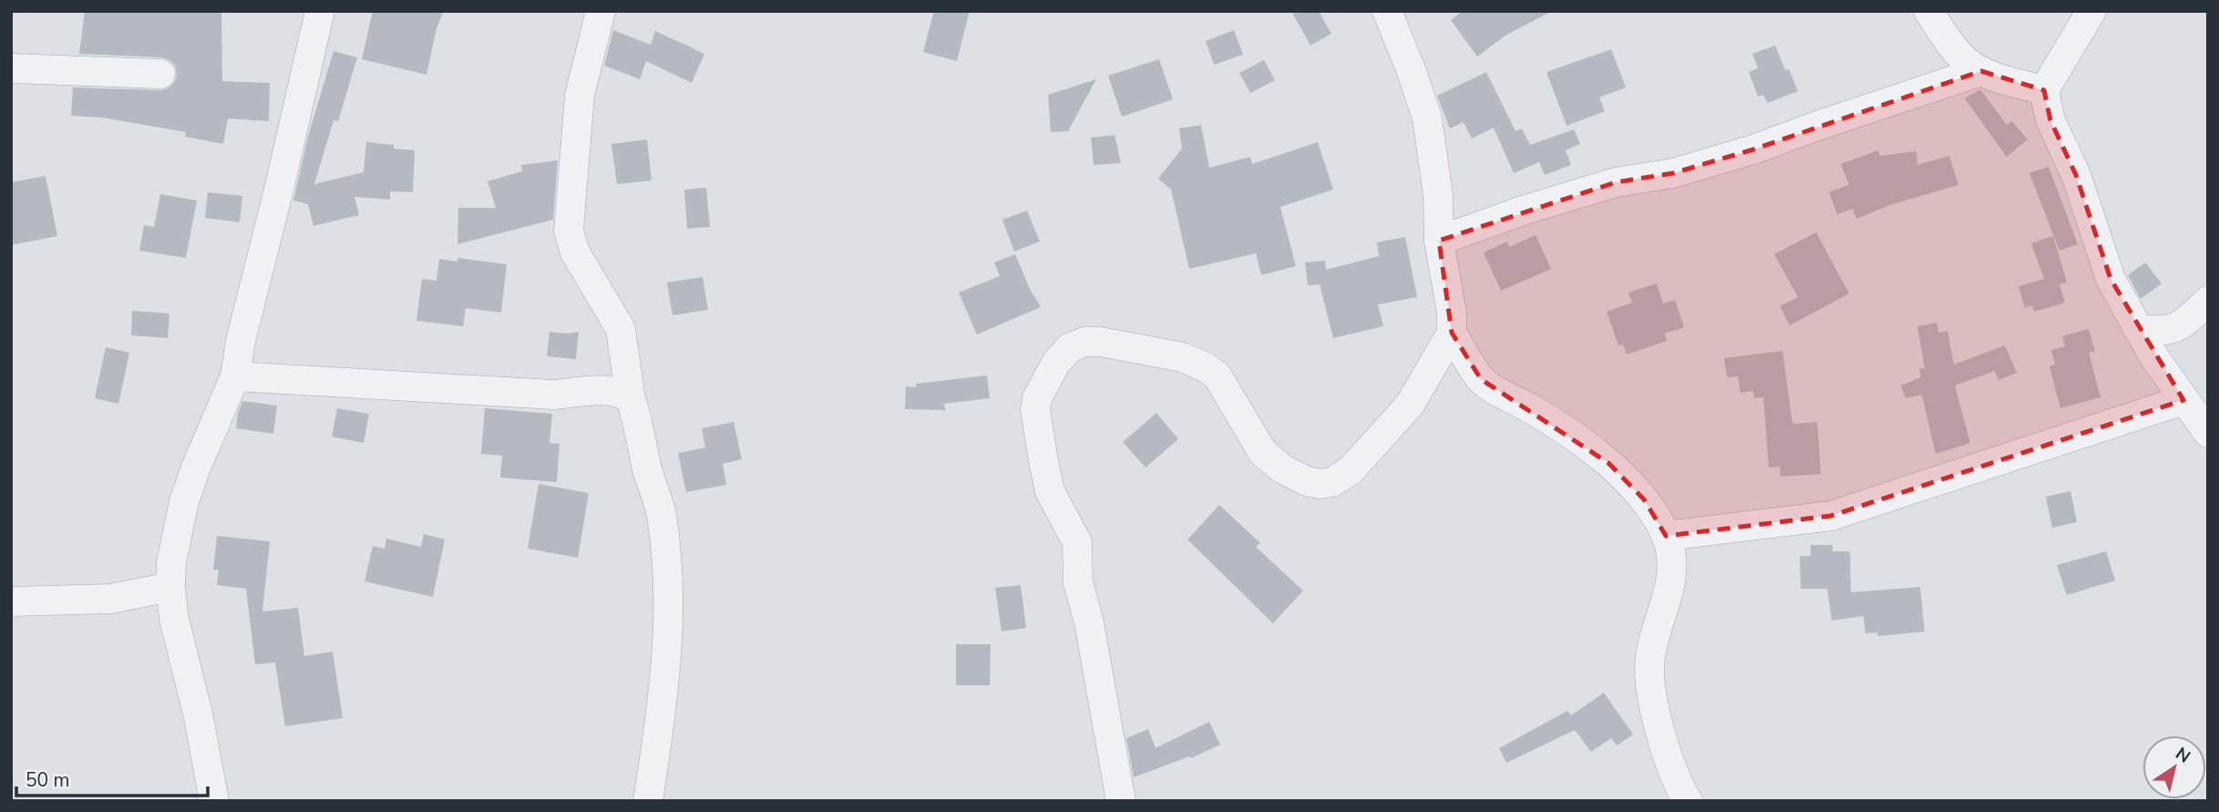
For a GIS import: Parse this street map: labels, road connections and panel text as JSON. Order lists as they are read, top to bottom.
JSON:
{
  "scale_bar": "50 m",
  "north": "top right"
}
